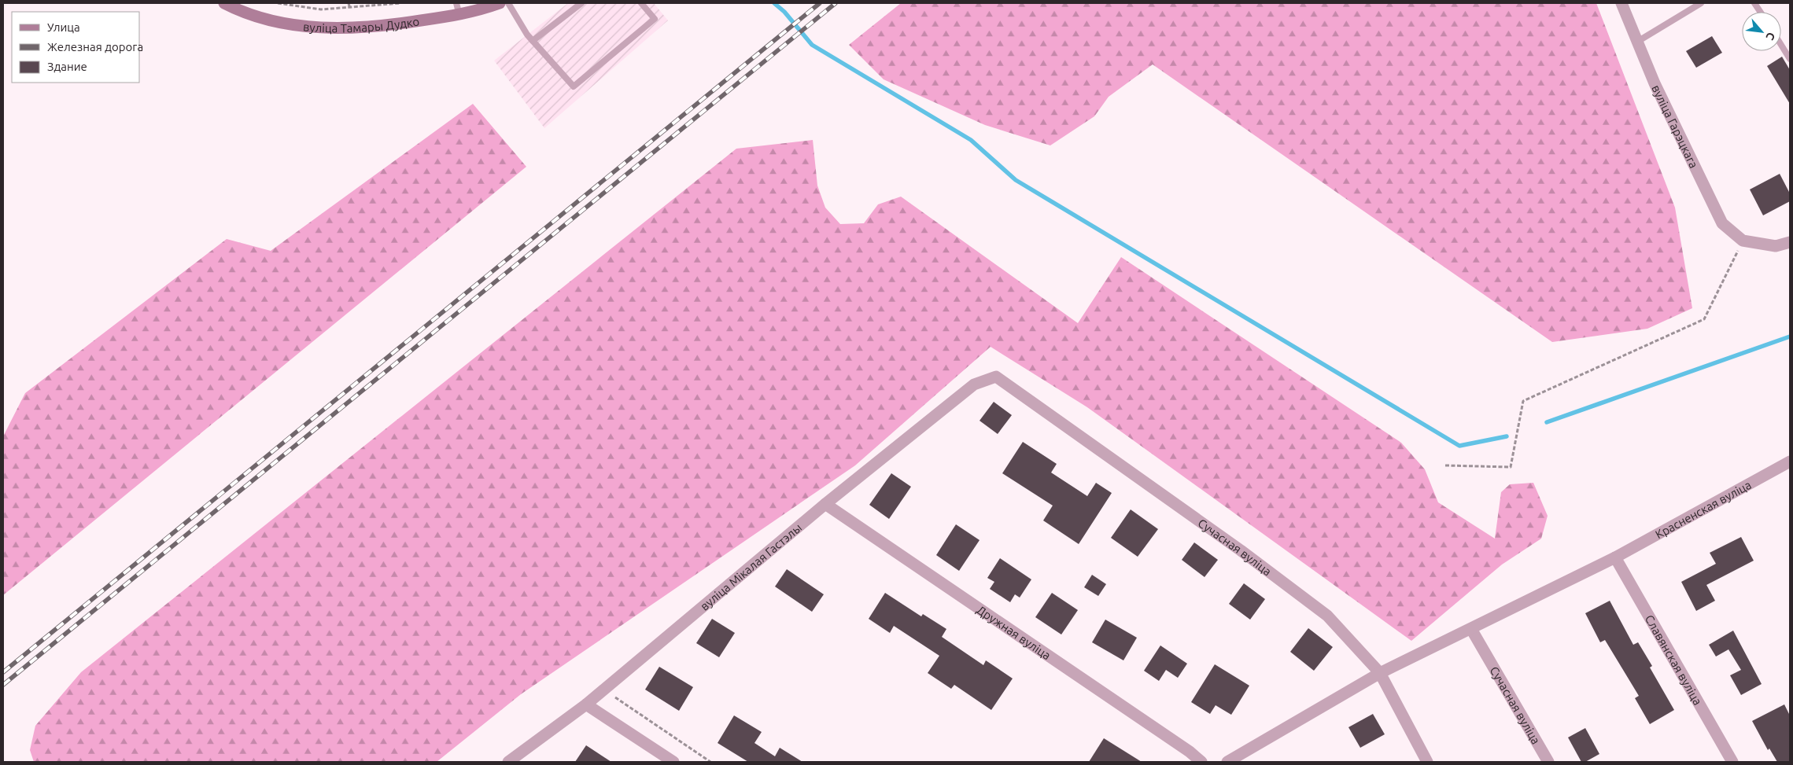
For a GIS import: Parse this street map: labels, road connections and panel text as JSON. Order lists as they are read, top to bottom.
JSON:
{
  "streets": {
    "street": [
      "вуліца Тамары Дудко",
      "вуліца Гарэцкага",
      "Красненская вуліца",
      "Сучасная вуліца",
      "вуліца Мікалая Гастэлы",
      "Дружная вуліца",
      "Славянская вуліца"
    ]
  },
  "crossings": [
    ["Красненская вуліца", "Сучасная вуліца"],
    ["Красненская вуліца", "Славянская вуліца"],
    ["Сучасная вуліца", "вуліца Мікалая Гастэлы"],
    ["вуліца Мікалая Гастэлы", "Дружная вуліца"]
  ],
  "legend": ["Улица", "Железная дорога", "Здание"],
  "north": "bottom right"
}
